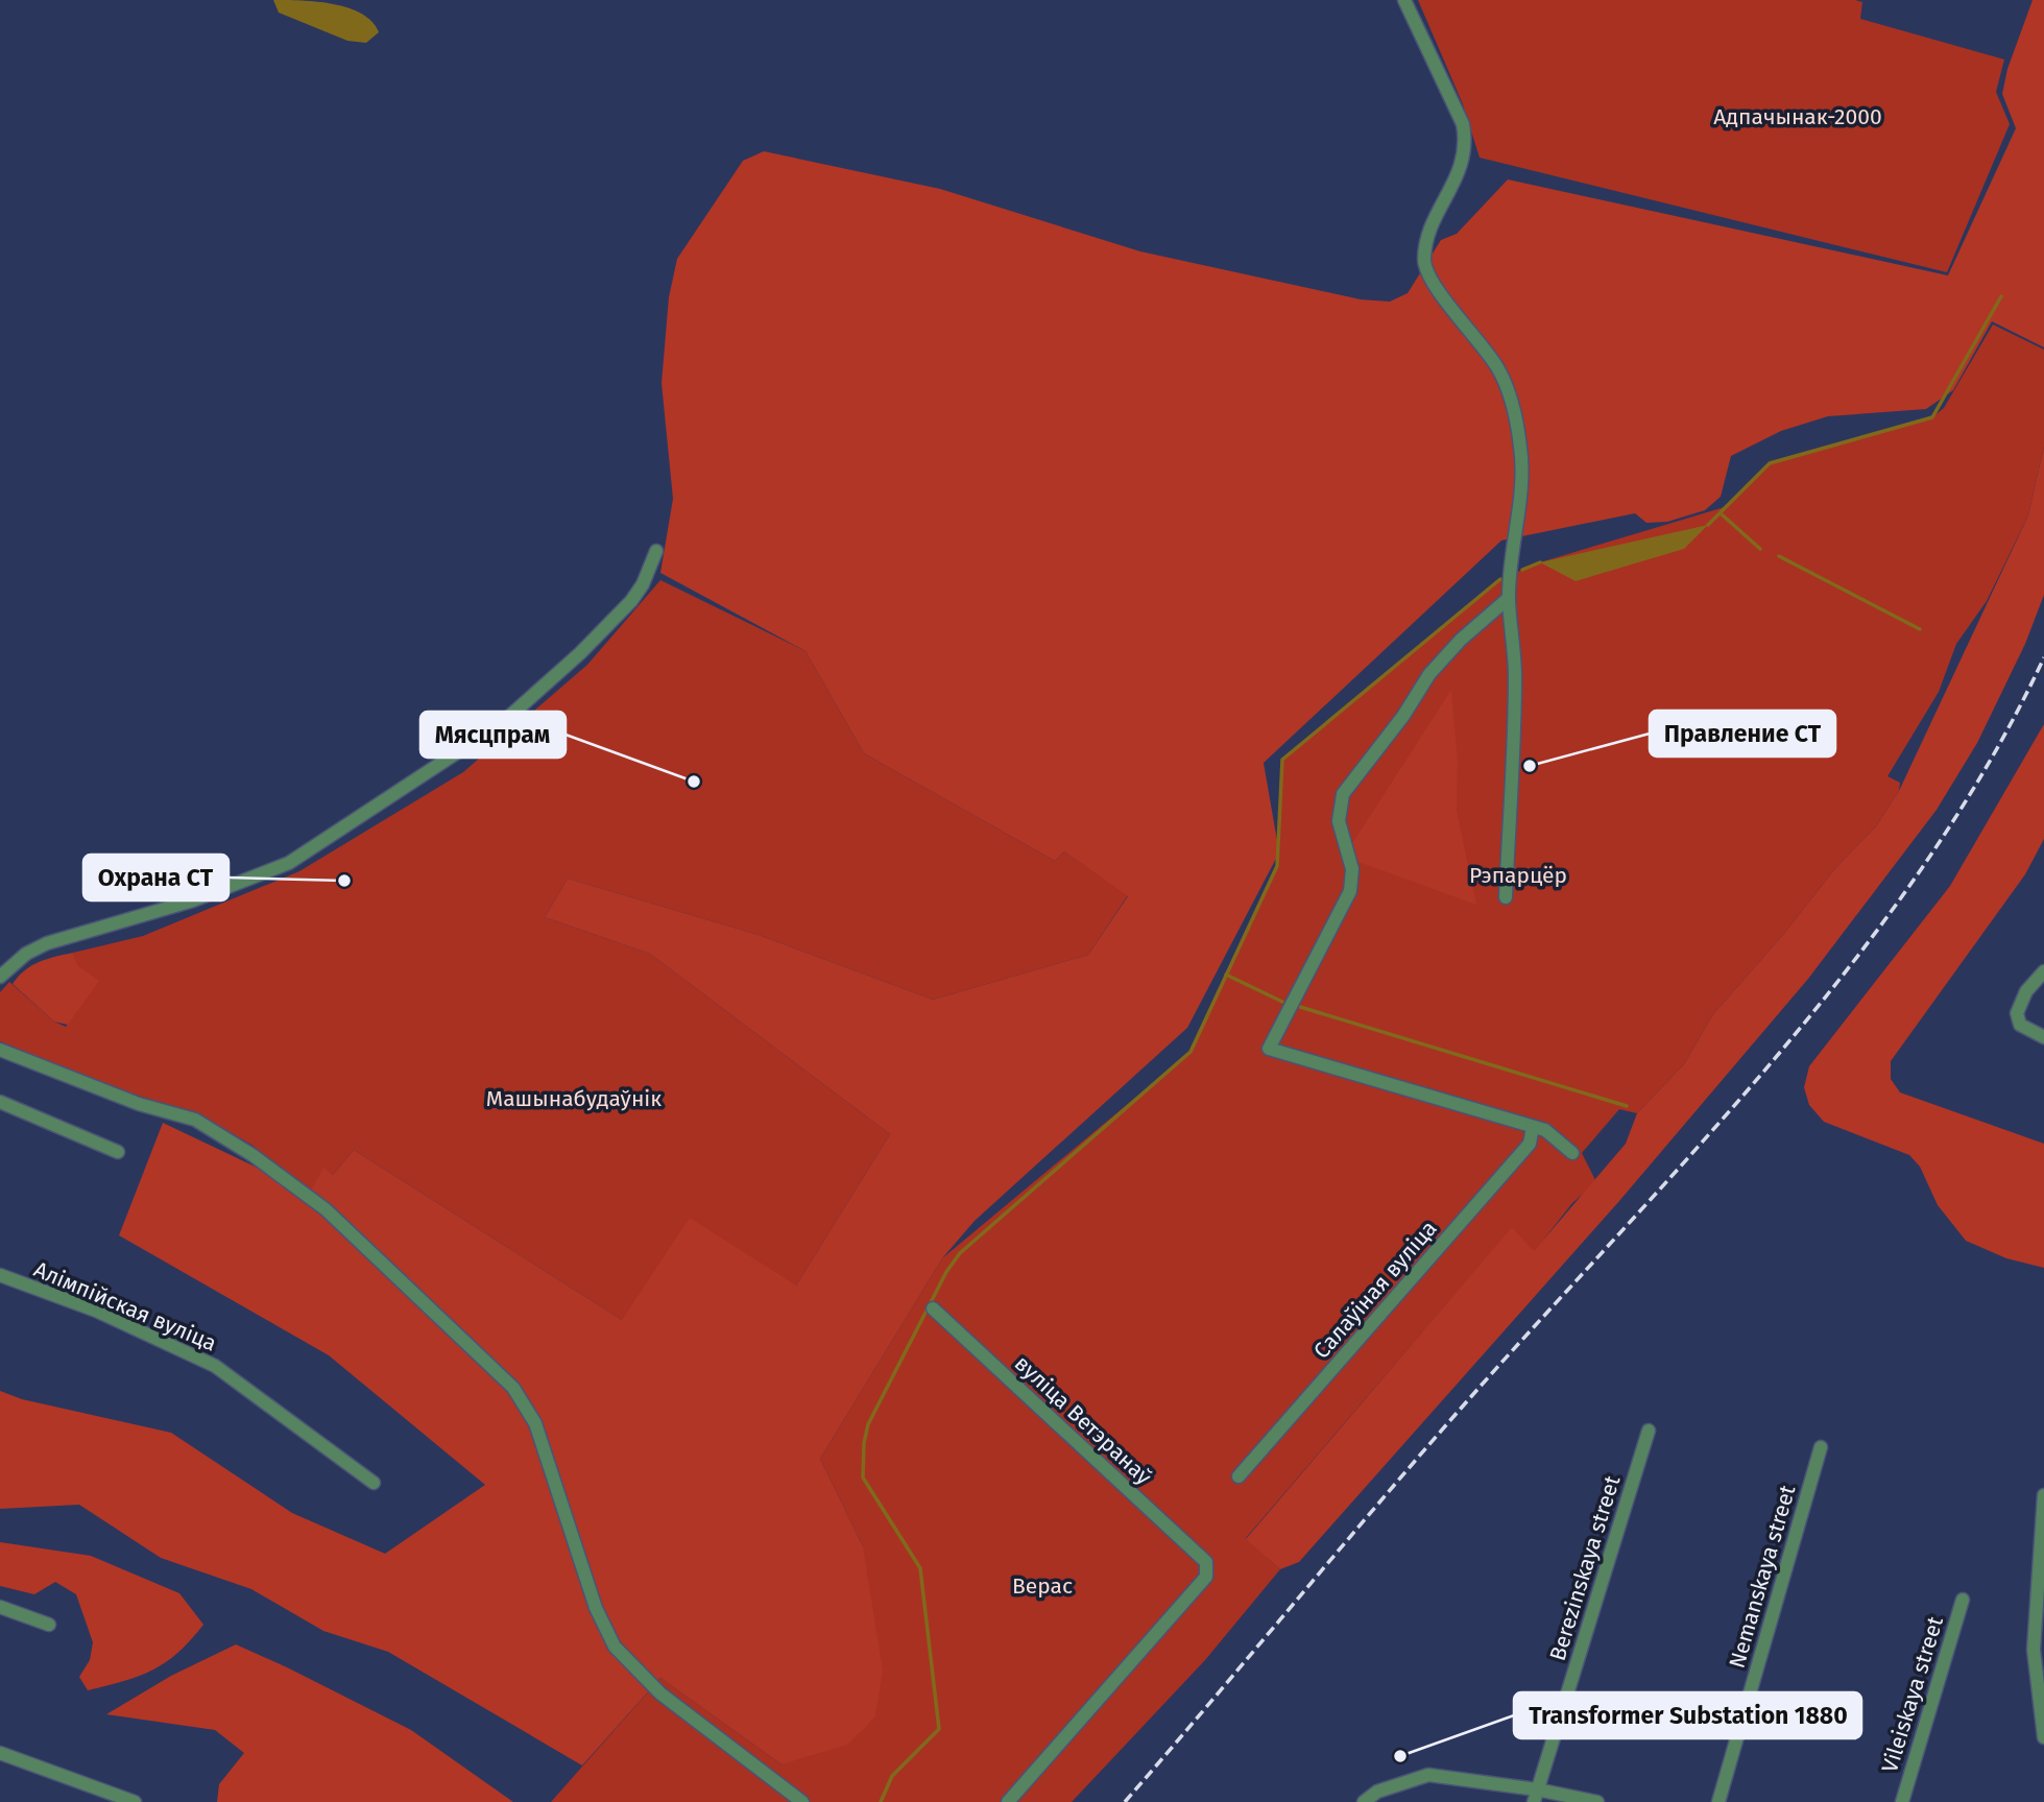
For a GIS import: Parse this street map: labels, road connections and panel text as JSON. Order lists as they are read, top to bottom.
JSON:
{
  "streets": {
    "street": [
      "Салаўіная вуліца",
      "Алімпійская вуліца",
      "вуліца Ветэранаў",
      "Berezinskaya street",
      "Nemanskaya street",
      "Vileiskaya street"
    ]
  },
  "parks": [
    "Адпачынак-2000",
    "Рэпарцёр",
    "Машынабудаўнік",
    "Верас"
  ],
  "places": [
    "Правление СТ",
    "Мясцпрам",
    "Охрана СТ",
    "Transformer Substation 1880"
  ]
}
